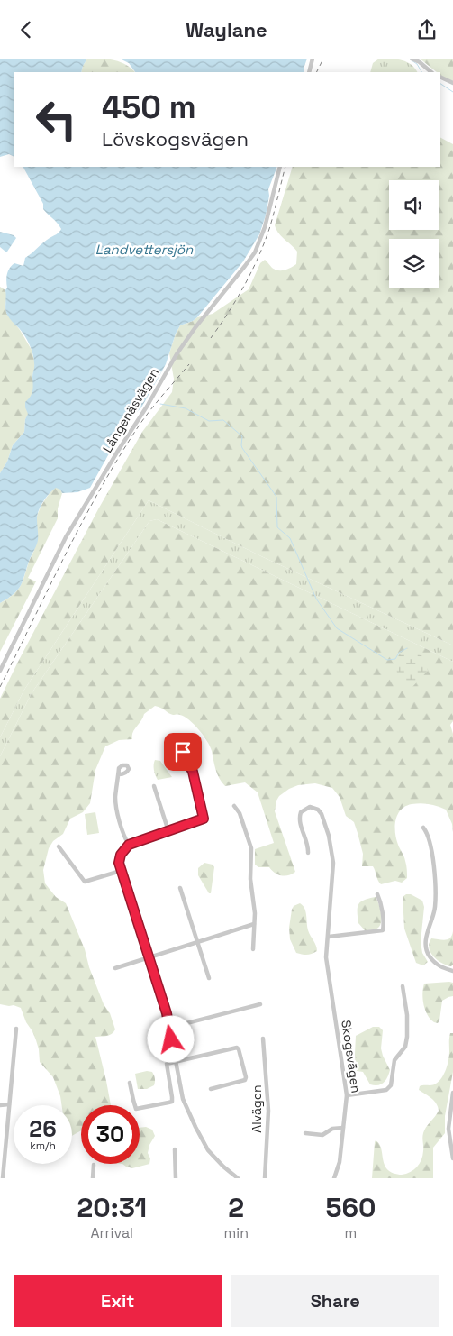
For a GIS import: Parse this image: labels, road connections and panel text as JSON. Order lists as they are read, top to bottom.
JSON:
{
  "streets": {
    "street": ["Långenäsvägen", "Skogsvägen", "Alvägen"]
  },
  "water": ["Landvettersjön"],
  "page": {
    "header": "Waylane",
    "turn": ["450 m", "Lövskogsvägen"],
    "speed": "26 km/h",
    "limit": "30",
    "eta": [
      "20:31",
      "Arrival",
      "2",
      "min",
      "560",
      "m"
    ],
    "buttons": ["Exit", "Share"]
  }
}
